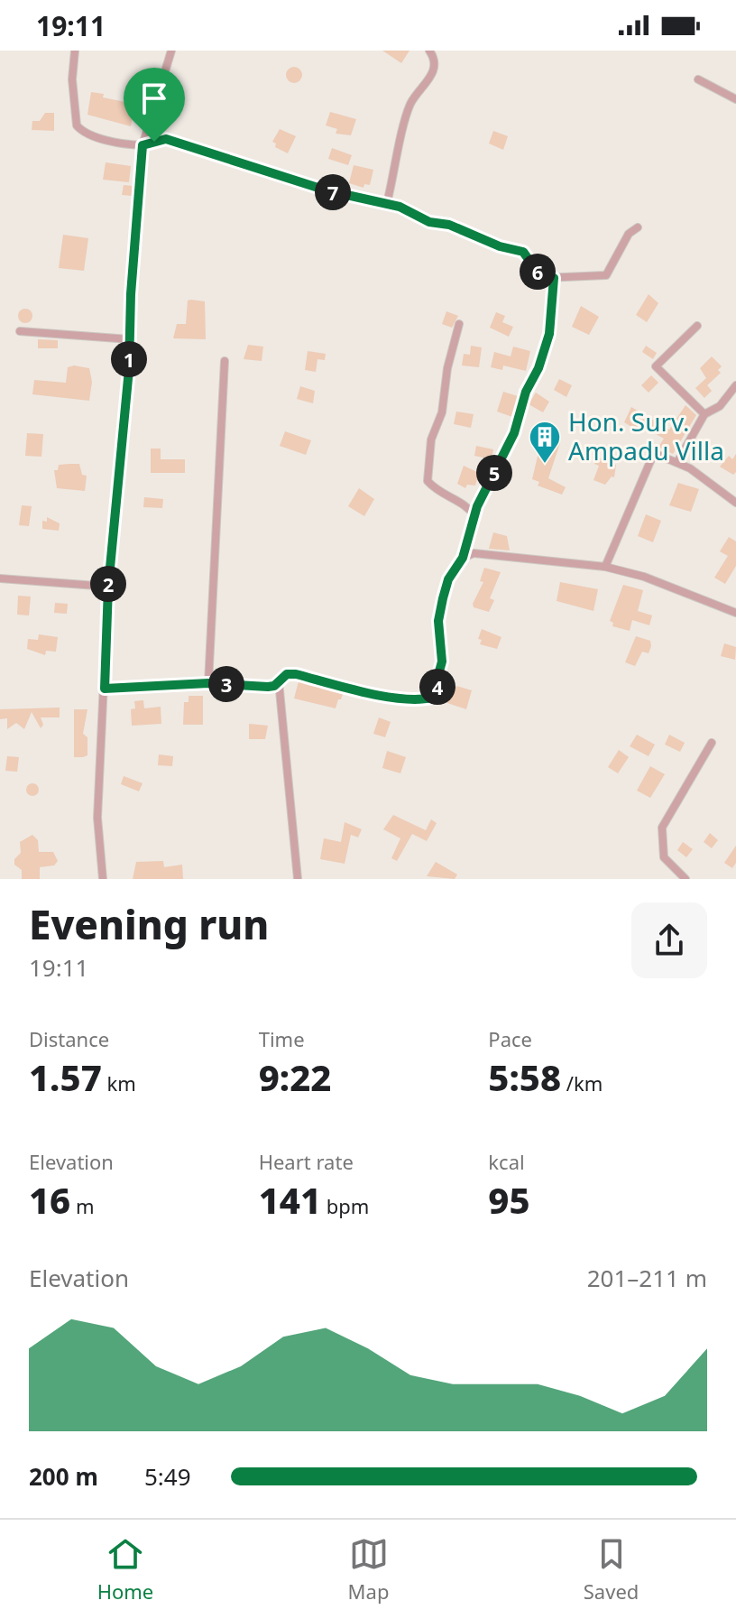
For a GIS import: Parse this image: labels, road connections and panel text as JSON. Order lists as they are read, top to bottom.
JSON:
{
  "places": {
    "building": ["Hon. Surv. Ampadu Villa"]
  },
  "page": {
    "status": "19:11",
    "pins": [
      "7",
      "6",
      "1",
      "5",
      "2",
      "3",
      "4"
    ],
    "heading": ["Evening run", "19:11"],
    "stats": [
      ["Distance", "1.57 km"],
      ["Time", "9:22"],
      ["Pace", "5:58 /km"],
      ["Elevation", "16 m"],
      ["Heart rate", "141 bpm"],
      ["kcal", "95"]
    ],
    "chart": ["Elevation", "201–211 m"],
    "list": [
      {
        "name": "200 m",
        "note": "5:49"
      }
    ],
    "tabs": ["Home", "Map", "Saved"]
  }
}
